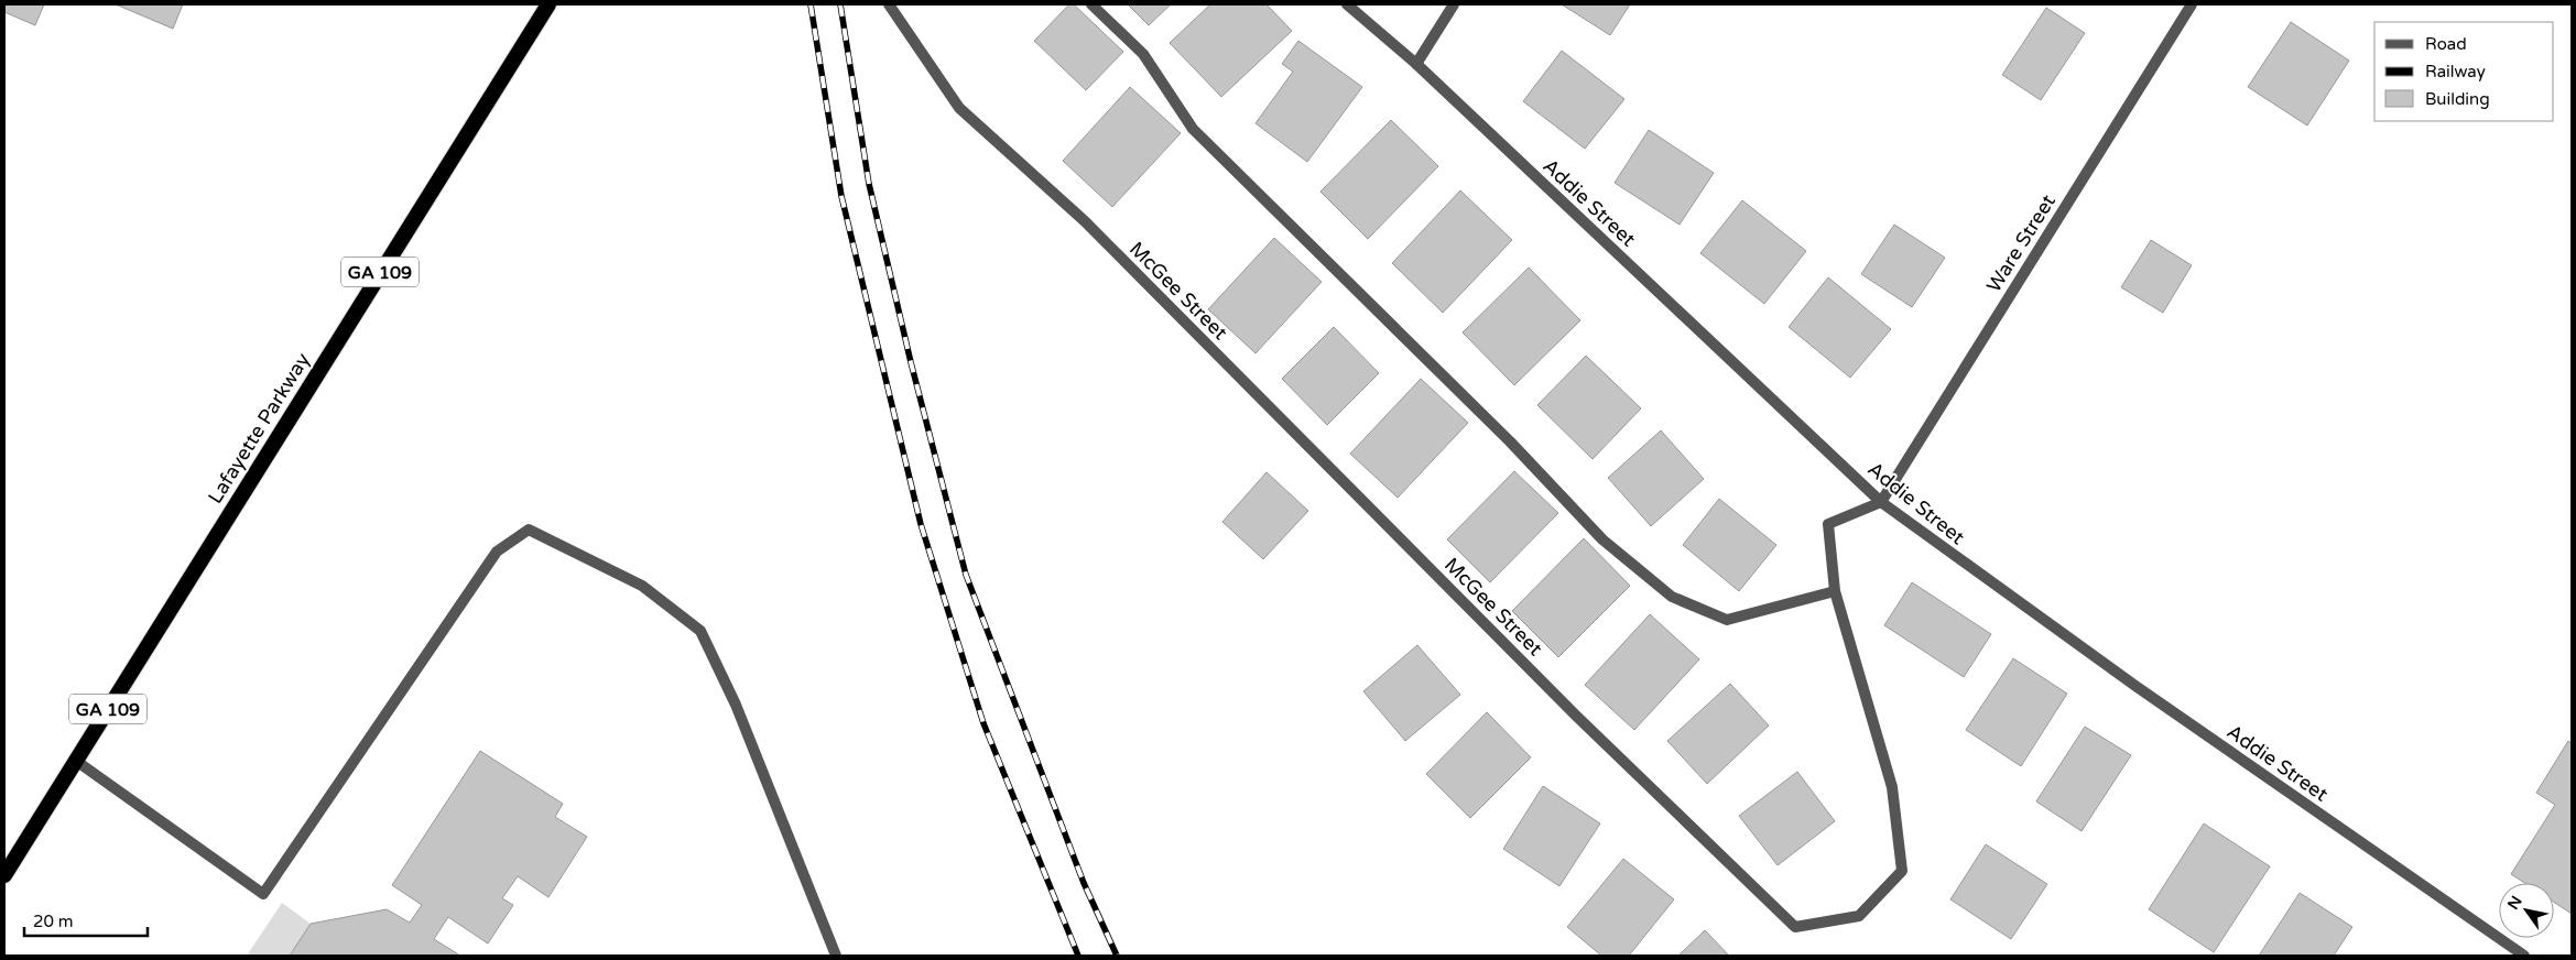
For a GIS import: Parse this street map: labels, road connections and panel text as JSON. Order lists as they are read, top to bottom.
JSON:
{
  "streets": {
    "highway": ["GA 109", "Lafayette Parkway"],
    "street": ["Addie Street", "Ware Street", "McGee Street"]
  },
  "crossings": [
    ["Addie Street", "Ware Street"],
    ["Addie Street", "McGee Street"],
    ["Ware Street", "McGee Street"]
  ],
  "legend": ["Road", "Railway", "Building"],
  "scale_bar": "20 m",
  "north": "top left"
}
